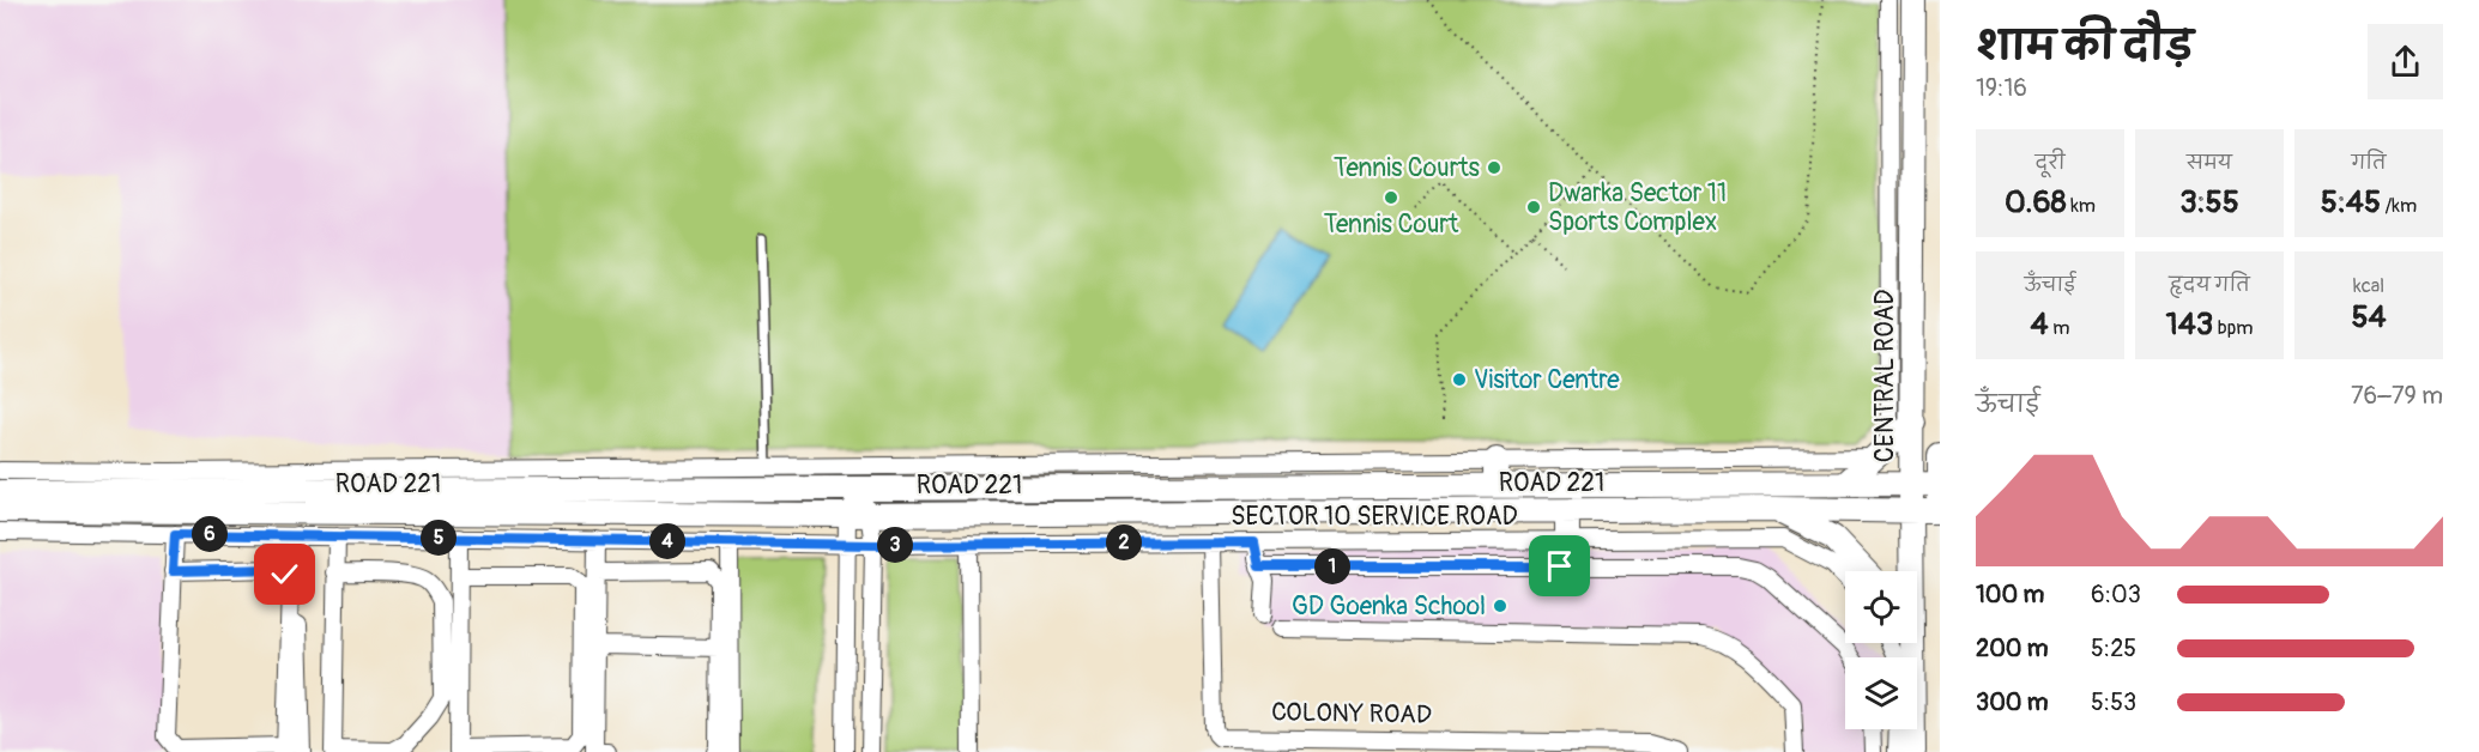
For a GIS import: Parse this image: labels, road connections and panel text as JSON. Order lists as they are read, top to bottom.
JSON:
{
  "streets": {
    "main road": ["CENTRAL ROAD", "ROAD 221"],
    "street": ["SECTOR 10 SERVICE ROAD", "COLONY ROAD"]
  },
  "crossings": [
    ["CENTRAL ROAD", "ROAD 221"],
    ["SECTOR 10 SERVICE ROAD", "COLONY ROAD"]
  ],
  "places": [
    "Tennis Courts",
    "Tennis Court",
    "Dwarka Sector 11 Sports Complex",
    "Visitor Centre",
    "GD Goenka School"
  ],
  "page": {
    "heading": ["शाम की दौड़", "19:16"],
    "stats": [
      ["दूरी", "0.68 km"],
      ["समय", "3:55"],
      ["गति", "5:45 /km"],
      ["ऊँचाई", "4 m"],
      ["हृदय गति", "143 bpm"],
      ["kcal", "54"]
    ],
    "chart": ["ऊँचाई", "76–79 m"],
    "pins": [
      "6",
      "5",
      "4",
      "2",
      "3",
      "1"
    ],
    "list": [
      {
        "name": "100 m",
        "note": "6:03"
      },
      {
        "name": "200 m",
        "note": "5:25"
      },
      {
        "name": "300 m",
        "note": "5:53"
      }
    ]
  }
}
